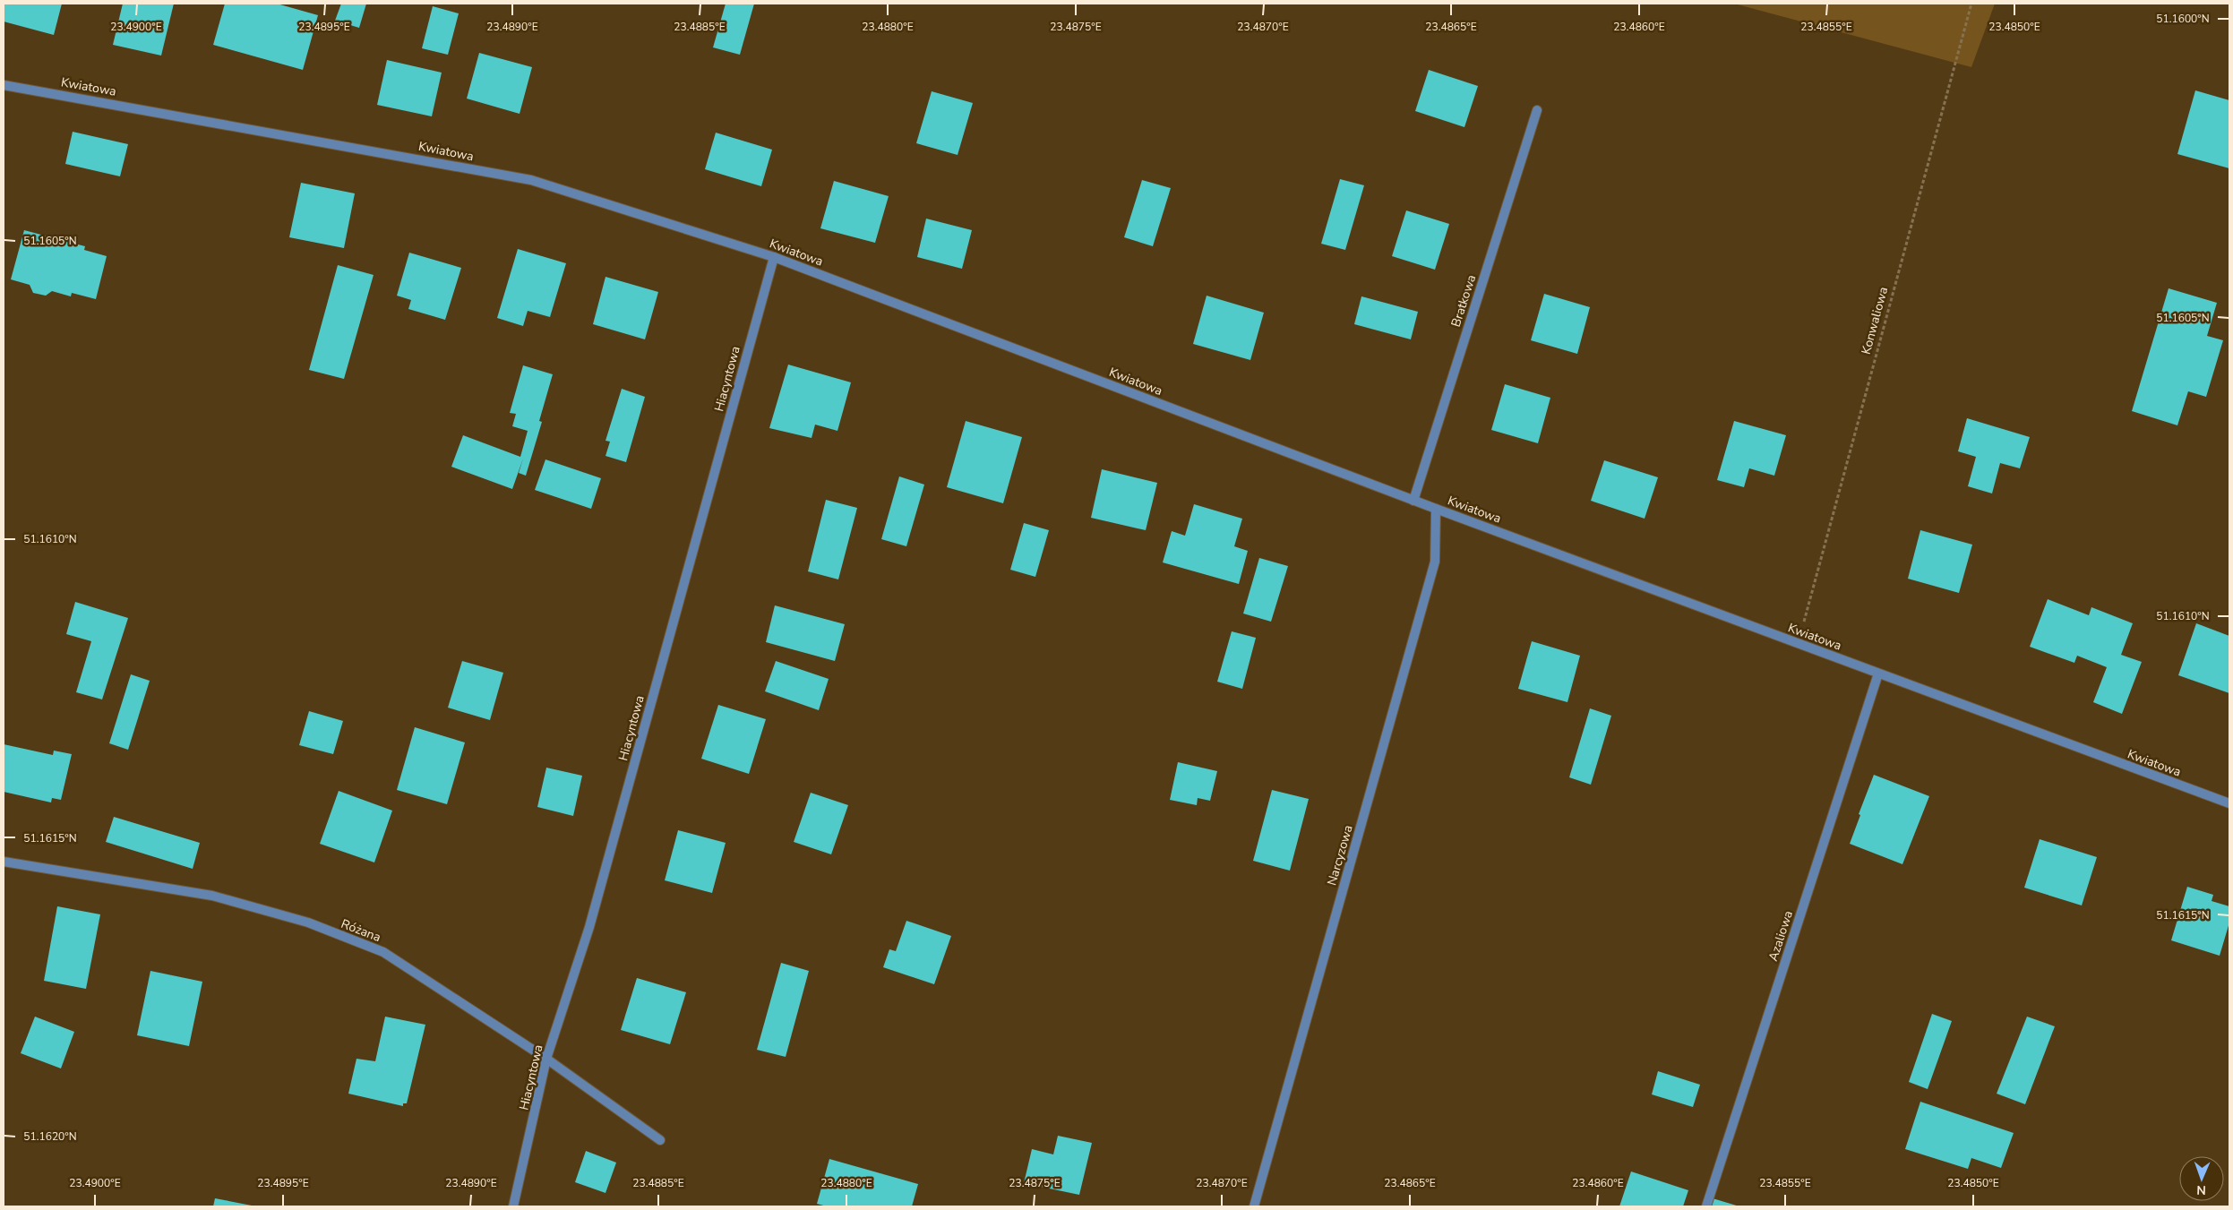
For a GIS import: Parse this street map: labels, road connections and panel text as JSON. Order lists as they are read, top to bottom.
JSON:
{
  "streets": {
    "street": [
      "Kwiatowa",
      "Bratkowa",
      "Hiacyntowa",
      "Narcyzowa",
      "Różana",
      "Azaliowa"
    ],
    "path": ["Konwaliowa"]
  },
  "crossings": [
    ["Kwiatowa", "Bratkowa"],
    ["Kwiatowa", "Konwaliowa"],
    ["Kwiatowa", "Hiacyntowa"],
    ["Kwiatowa", "Narcyzowa"],
    ["Kwiatowa", "Azaliowa"],
    ["Hiacyntowa", "Różana"]
  ],
  "north": "bottom",
  "coordinates": [
    "51.1600°N",
    "23.4900°E",
    "23.4895°E",
    "23.4890°E",
    "23.4885°E",
    "23.4880°E",
    "23.4875°E",
    "23.4870°E",
    "23.4865°E",
    "23.4860°E",
    "23.4855°E",
    "23.4850°E",
    "51.1605°N",
    "51.1610°N",
    "51.1615°N",
    "51.1620°N"
  ]
}
